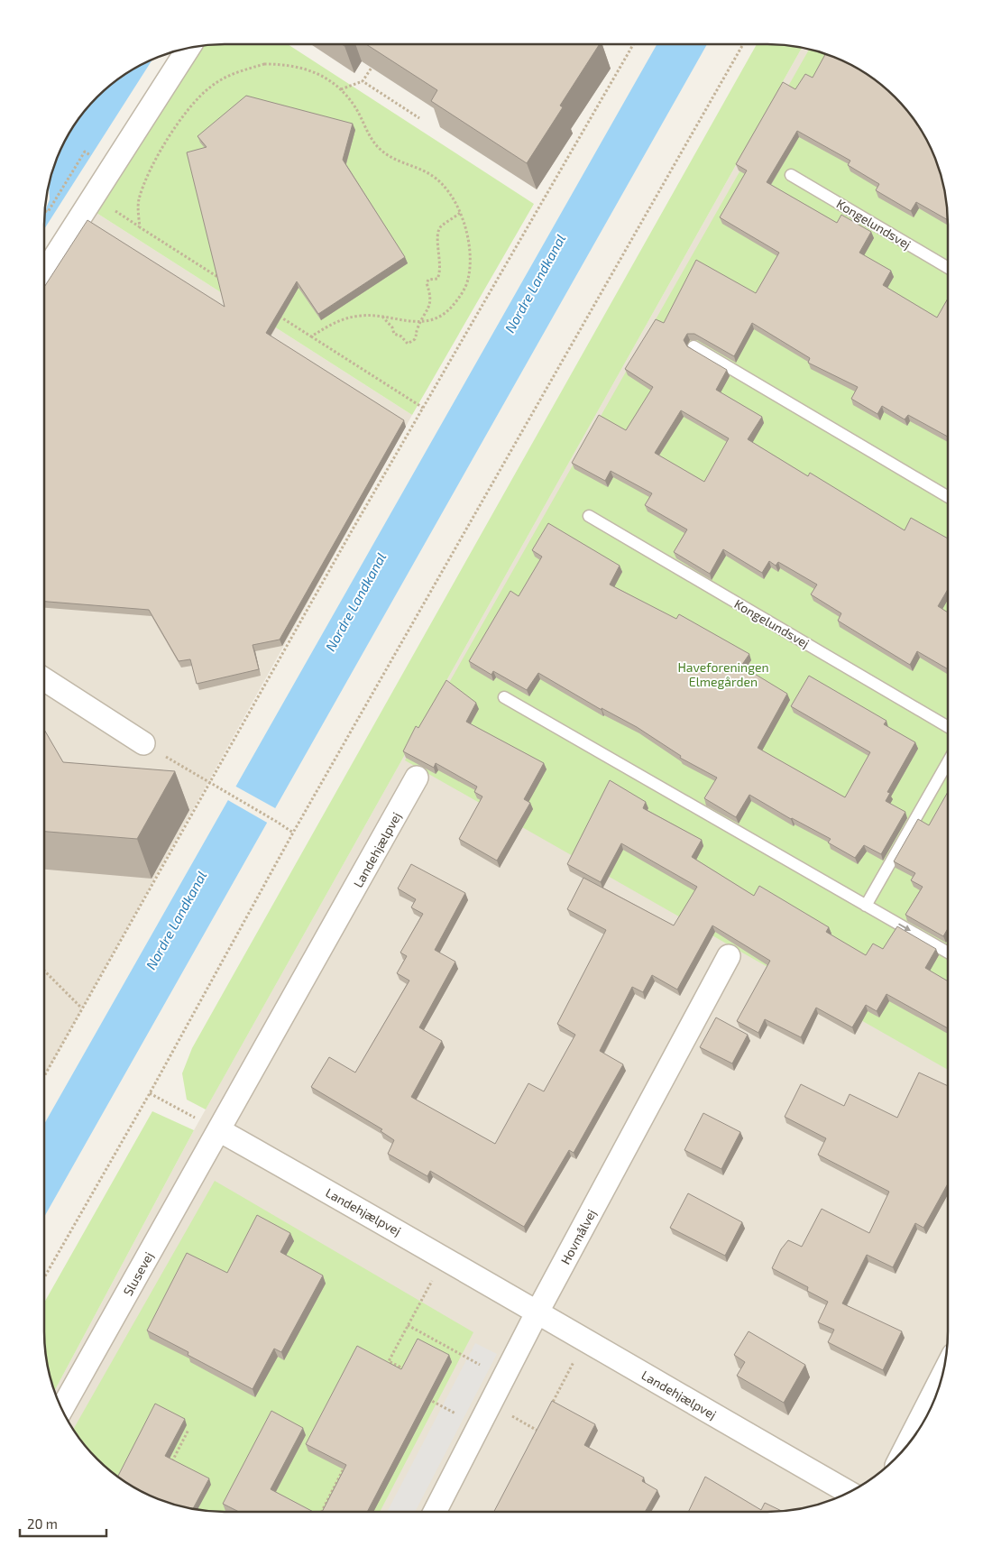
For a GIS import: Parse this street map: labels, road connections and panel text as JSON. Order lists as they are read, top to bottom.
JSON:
{
  "streets": {
    "street": ["Landehjælpvej", "Hovmålvej", "Slusevej"],
    "lane": ["Kongelundsvej"]
  },
  "crossings": [
    ["Landehjælpvej", "Hovmålvej"],
    ["Landehjælpvej", "Slusevej"]
  ],
  "water": ["Nordre Landkanal"],
  "parks": ["Haveforeningen Elmegården"],
  "scale_bar": "20 m"
}
